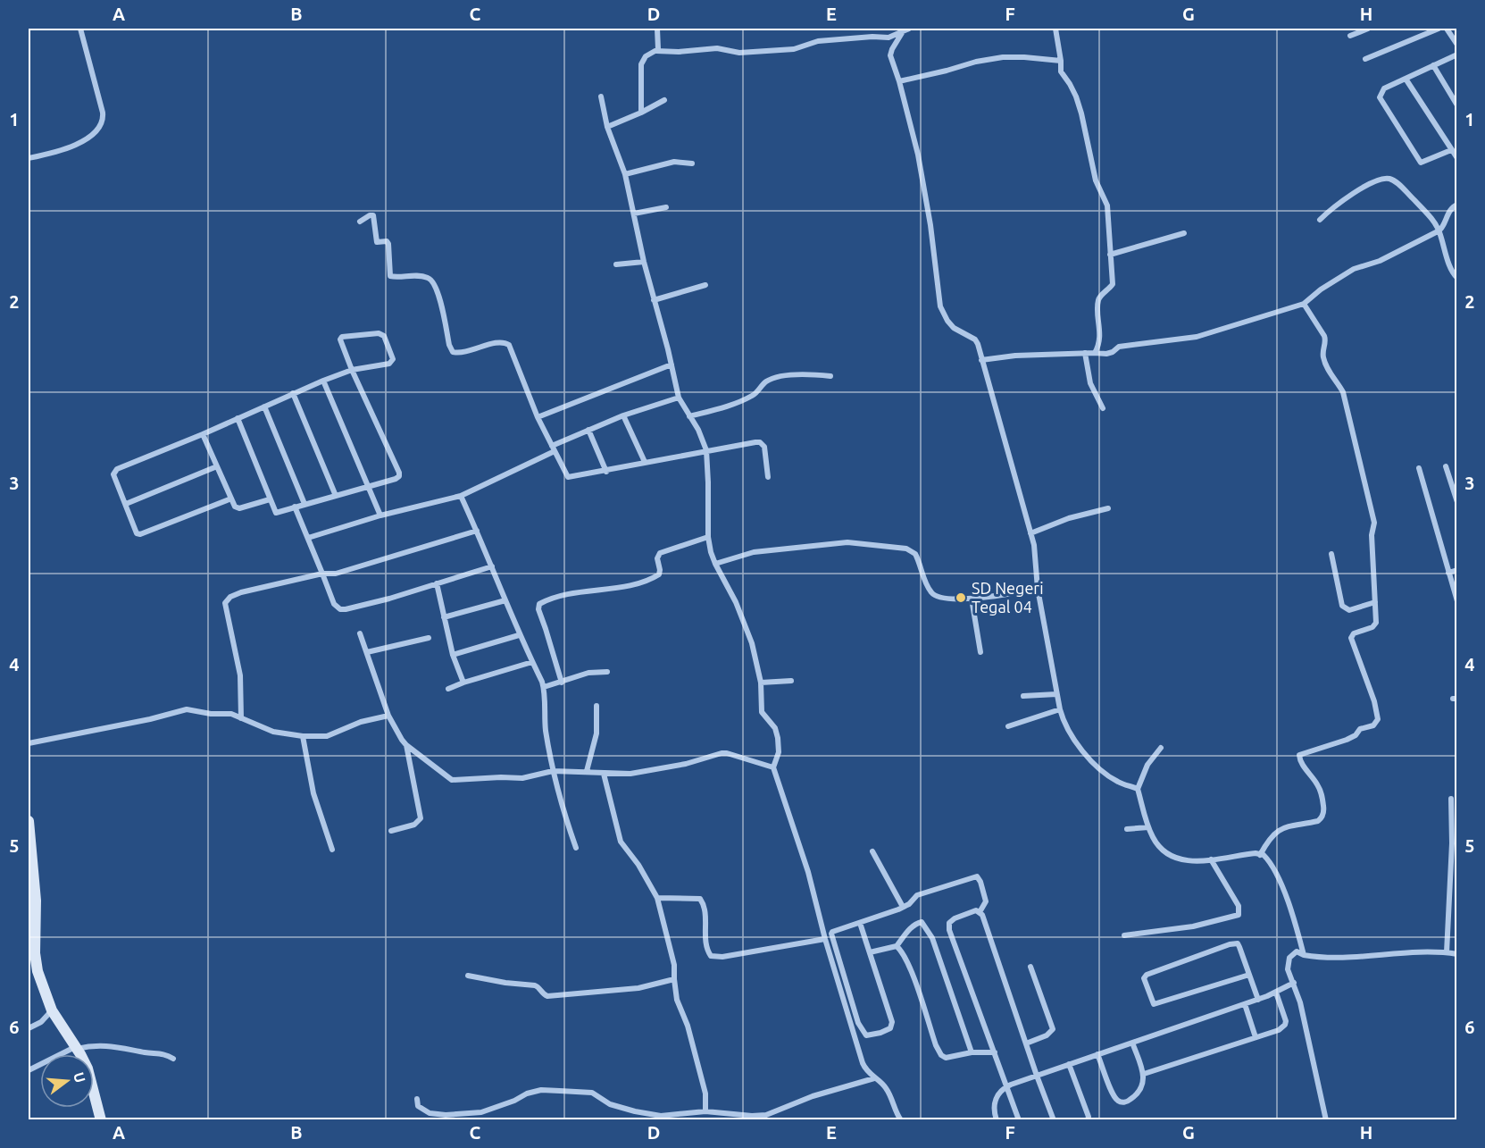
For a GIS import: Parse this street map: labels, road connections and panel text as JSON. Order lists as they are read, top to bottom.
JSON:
{
  "places": ["SD Negeri Tegal 04"],
  "north": "right",
  "grid": {
    "columns": [
      "A",
      "B",
      "C",
      "D",
      "E",
      "F",
      "G",
      "H"
    ],
    "rows": [
      "1",
      "2",
      "3",
      "4",
      "5",
      "6"
    ]
  }
}
